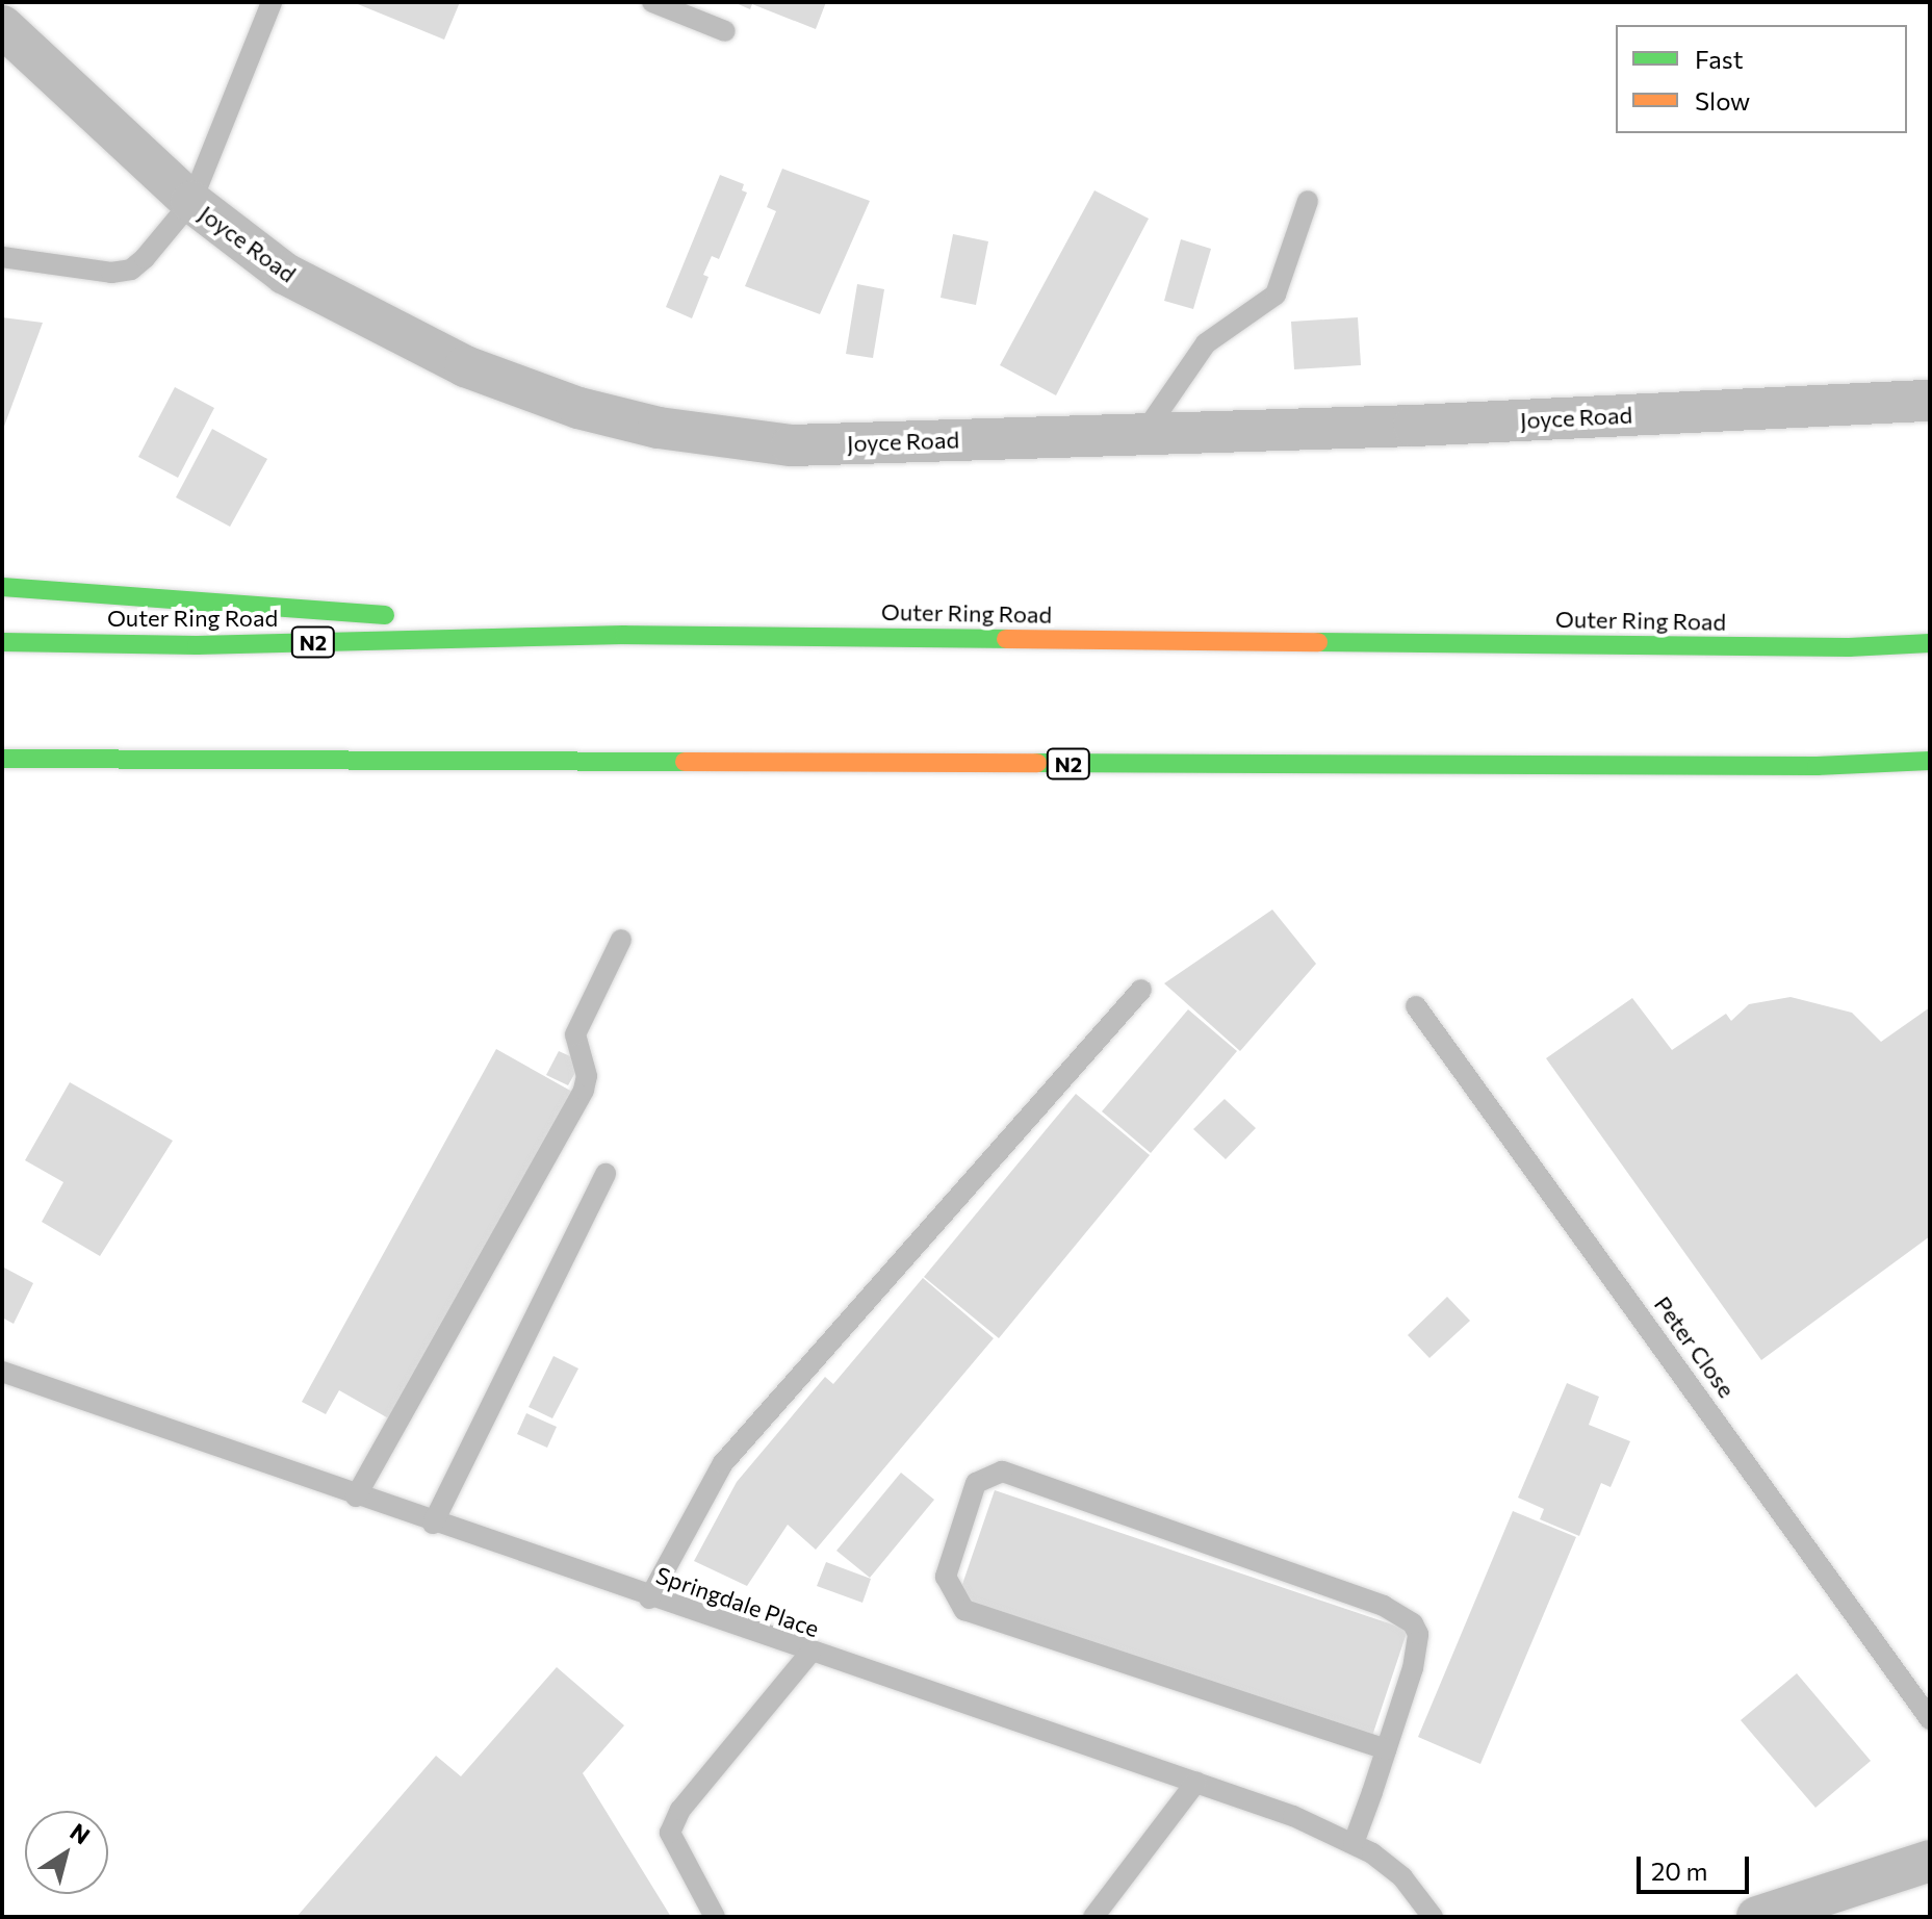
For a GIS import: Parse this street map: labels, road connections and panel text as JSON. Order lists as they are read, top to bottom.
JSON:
{
  "streets": {
    "highway": ["Outer Ring Road", "N2"],
    "street": ["Joyce Road"],
    "lane": ["Peter Close", "Springdale Place"]
  },
  "legend": ["Fast", "Slow"],
  "scale_bar": "20 m",
  "north": "top right"
}
